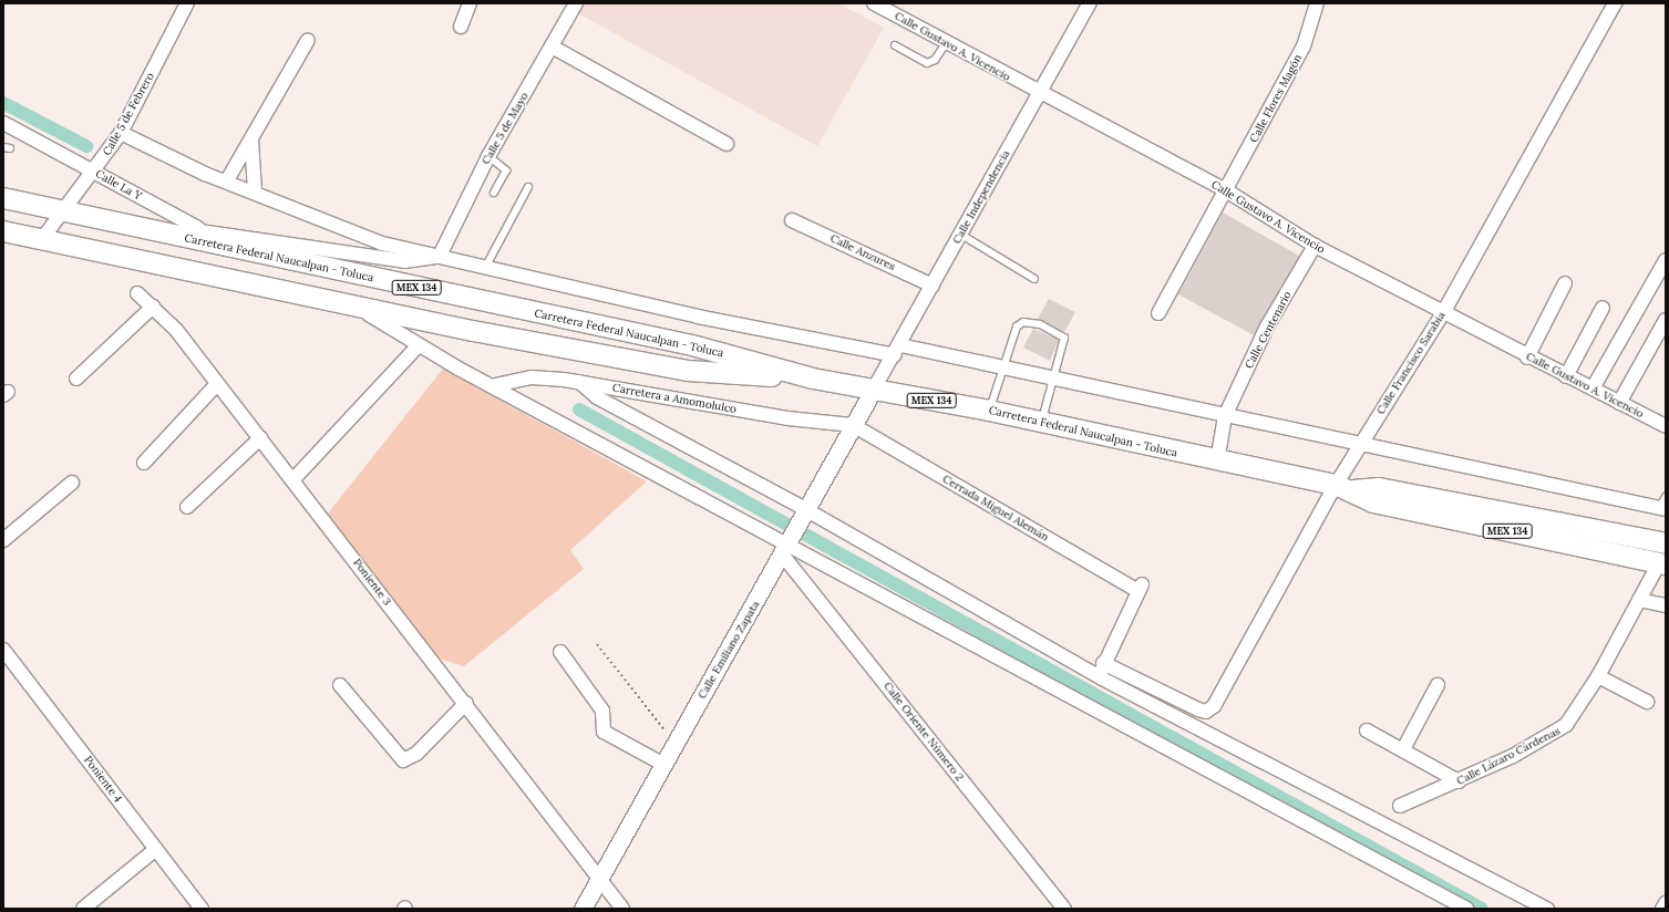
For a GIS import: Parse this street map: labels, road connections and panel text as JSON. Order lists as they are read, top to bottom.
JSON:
{
  "streets": {
    "main road": ["Carretera Federal Naucalpan - Toluca", "MEX 134"],
    "street": [
      "Calle Gustavo A. Vicencio",
      "Calle Flores Magón",
      "Calle 5 de Febrero",
      "Calle 5 de Mayo",
      "Calle La Y",
      "Calle Independencia",
      "Calle Anzures",
      "Calle Centenario",
      "Calle Francisco Sarabia",
      "Carretera a Amomolulco",
      "Cerrada Miguel Alemán",
      "Poniente 3",
      "Calle Emiliano Zapata",
      "Calle Oriente Número 2",
      "Calle Lázaro Cárdenas",
      "Poniente 4"
    ]
  },
  "crossings": [
    ["Calle Gustavo A. Vicencio", "Calle Flores Magón"],
    ["Calle Gustavo A. Vicencio", "Calle Independencia"],
    ["Calle Gustavo A. Vicencio", "Calle Centenario"],
    ["Calle Gustavo A. Vicencio", "Calle Francisco Sarabia"],
    ["Calle 5 de Febrero", "Calle La Y"],
    ["Calle 5 de Febrero", "Carretera Federal Naucalpan - Toluca"],
    ["Calle La Y", "Carretera Federal Naucalpan - Toluca"],
    ["Calle Independencia", "Calle Anzures"],
    ["Calle Independencia", "Carretera Federal Naucalpan - Toluca"],
    ["Calle Independencia", "Calle Emiliano Zapata"],
    ["Carretera Federal Naucalpan - Toluca", "Calle Centenario"],
    ["Carretera Federal Naucalpan - Toluca", "Calle Francisco Sarabia"],
    ["Carretera Federal Naucalpan - Toluca", "Calle Emiliano Zapata"],
    ["Carretera Federal Naucalpan - Toluca", "Calle Lázaro Cárdenas"],
    ["Calle Francisco Sarabia", "Cerrada Miguel Alemán"],
    ["Carretera a Amomolulco", "Cerrada Miguel Alemán"],
    ["Carretera a Amomolulco", "Calle Emiliano Zapata"],
    ["Cerrada Miguel Alemán", "Calle Emiliano Zapata"],
    ["Poniente 3", "Calle Emiliano Zapata"],
    ["Calle Emiliano Zapata", "Calle Oriente Número 2"]
  ]
}
